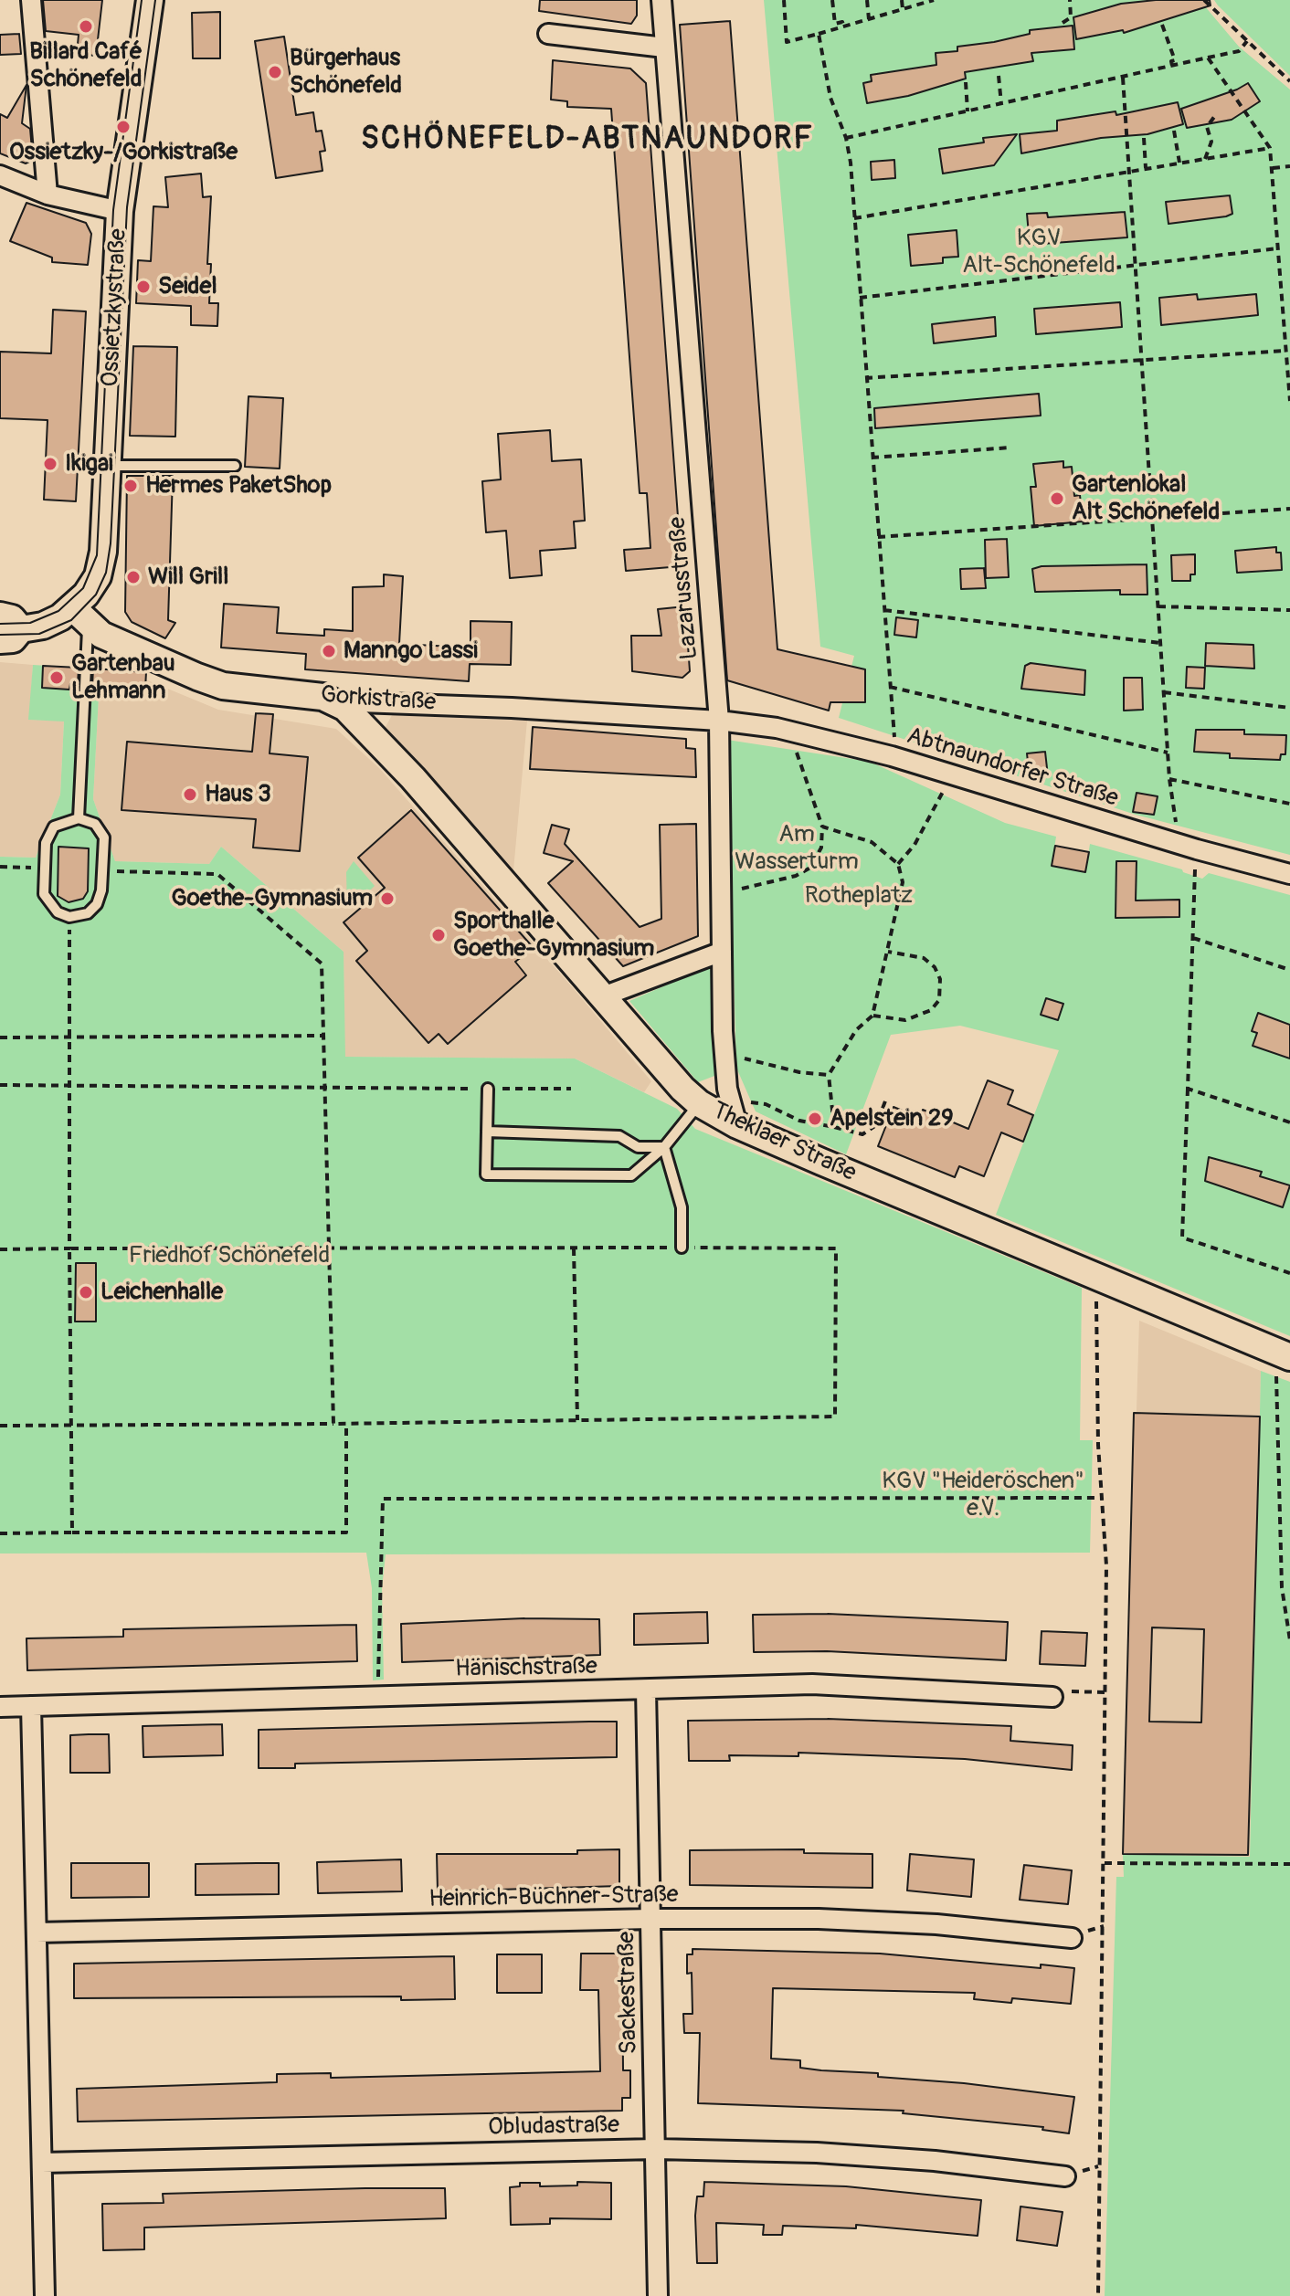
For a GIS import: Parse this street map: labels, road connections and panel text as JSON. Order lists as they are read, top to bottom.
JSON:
{
  "streets": {
    "main road": ["Ossietzkystraße", "Gorkistraße", "Theklaer Straße"],
    "street": [
      "Lazarusstraße",
      "Abtnaundorfer Straße",
      "Hänischstraße",
      "Heinrich-Büchner-Straße",
      "Sackestraße",
      "Obludastraße"
    ]
  },
  "crossings": [
    ["Ossietzkystraße", "Gorkistraße"],
    ["Lazarusstraße", "Gorkistraße"],
    ["Lazarusstraße", "Abtnaundorfer Straße"],
    ["Lazarusstraße", "Theklaer Straße"],
    ["Gorkistraße", "Abtnaundorfer Straße"],
    ["Gorkistraße", "Theklaer Straße"],
    ["Hänischstraße", "Sackestraße"],
    ["Heinrich-Büchner-Straße", "Sackestraße"],
    ["Sackestraße", "Obludastraße"]
  ],
  "districts": ["SCHÖNEFELD-ABTNAUNDORF"],
  "parks": [
    "KGV Alt-Schönefeld",
    "Am Wasserturm",
    "Rotheplatz",
    "Friedhof Schönefeld",
    "KGV \"Heideröschen\" e.V."
  ],
  "places": [
    "Billard Café Schönefeld",
    "Bürgerhaus Schönefeld",
    "Ossietzky-/Gorkistraße",
    "Seidel",
    "Ikigai",
    "Hermes PaketShop",
    "Gartenlokal Alt Schönefeld",
    "Will Grill",
    "Manngo Lassi",
    "Gartenbau Lehmann",
    "Haus 3",
    "Goethe-Gymnasium",
    "Sporthalle Goethe-Gymnasium",
    "Apelstein 29",
    "Leichenhalle"
  ]
}
